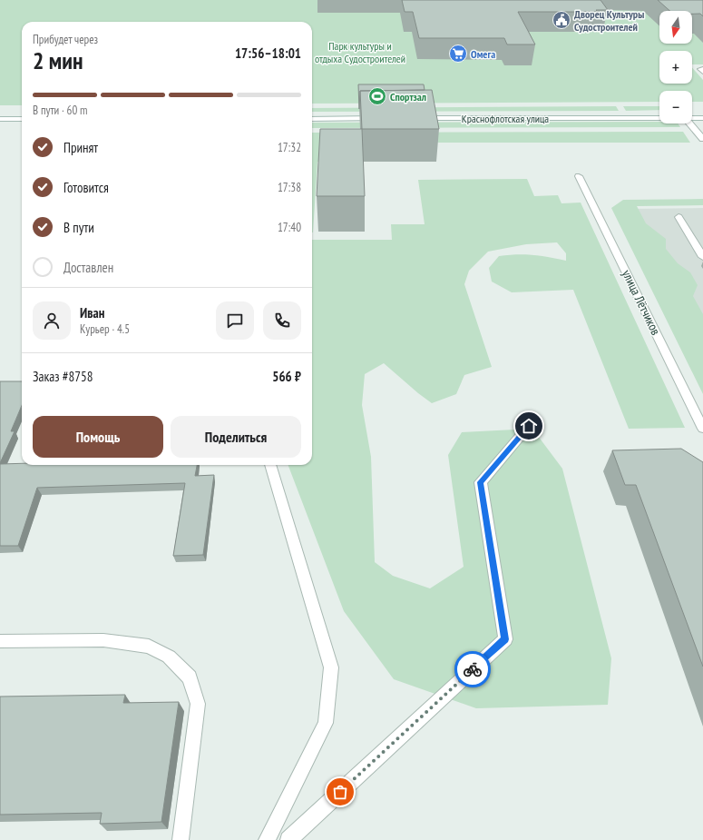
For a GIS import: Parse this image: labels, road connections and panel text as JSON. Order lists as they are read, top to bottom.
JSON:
{
  "streets": {
    "street": ["Краснофлотская улица", "улица Лётчиков"]
  },
  "parks": ["Парк культуры и отдыха Судостроителей"],
  "places": {
    "public building": ["Дворец Культуры Судостроителей"],
    "supermarket": ["Омега"],
    "sports": ["Спортзал"]
  },
  "north": "bottom",
  "page": {
    "map_buttons": ["+", "−"],
    "heading": ["2 мин", "Прибудет через", "17:56–18:01"],
    "panel": [
      "Иван",
      "Курьер · 4.5",
      "Заказ #8758",
      "566 ₽"
    ],
    "bar": "В пути · 60 m",
    "list": [
      ["Принят", "17:32"],
      ["Готовится", "17:38"],
      ["В пути", "17:40"],
      "Доставлен"
    ],
    "buttons": ["Помощь", "Поделиться"]
  }
}
